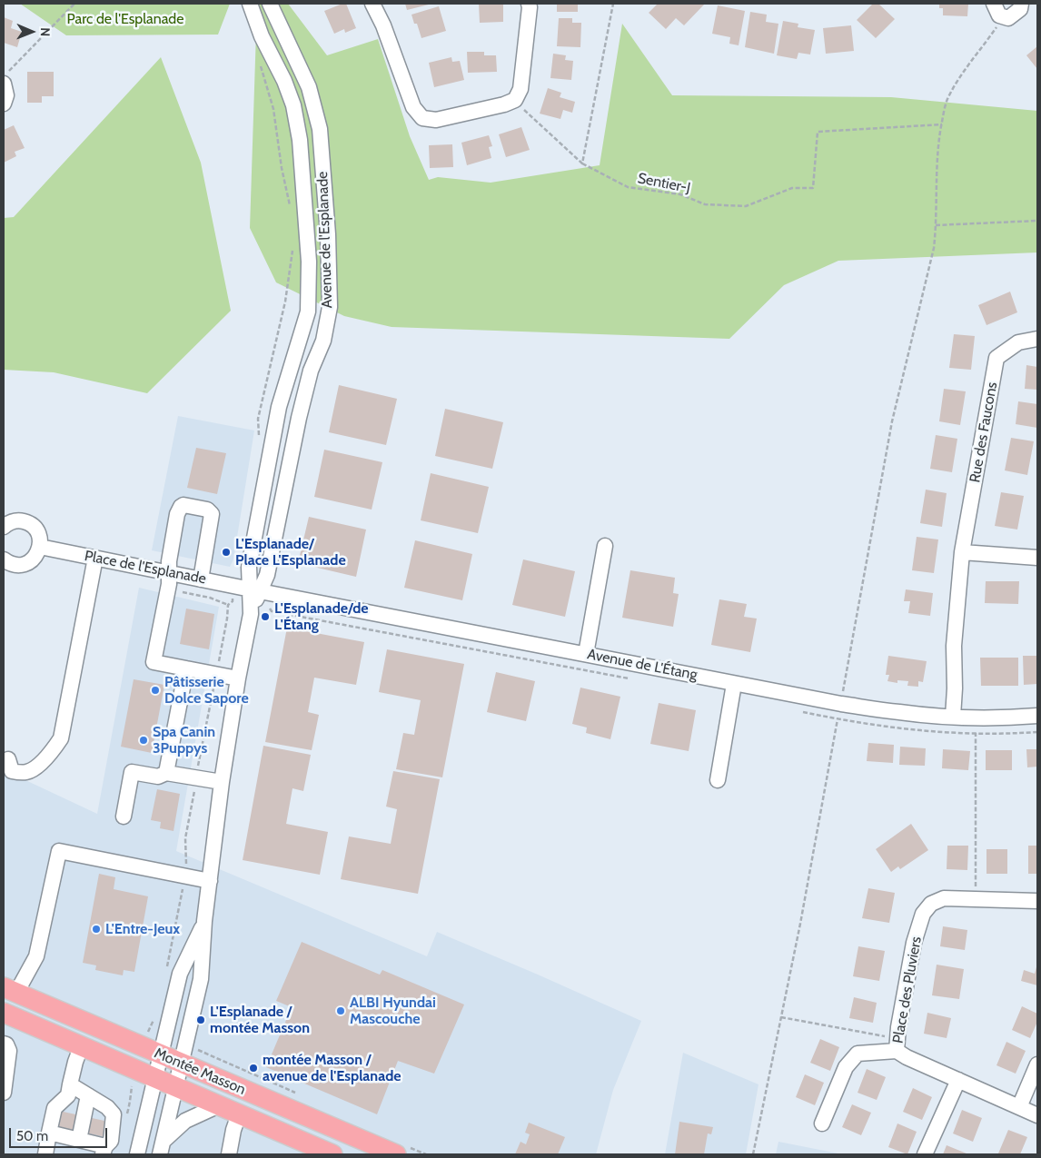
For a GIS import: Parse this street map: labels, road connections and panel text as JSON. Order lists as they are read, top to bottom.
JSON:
{
  "streets": {
    "main road": ["Montée Masson"],
    "street": [
      "Avenue de l'Esplanade",
      "Rue des Faucons",
      "Place de l'Esplanade",
      "Avenue de L'Étang",
      "Place des Pluviers"
    ],
    "path": ["Sentier-J"]
  },
  "crossings": [
    ["Avenue de l'Esplanade", "Place de l'Esplanade"],
    ["Avenue de l'Esplanade", "Avenue de L'Étang"],
    ["Avenue de l'Esplanade", "Montée Masson"],
    ["Rue des Faucons", "Avenue de L'Étang"],
    ["Place de l'Esplanade", "Avenue de L'Étang"]
  ],
  "parks": ["Parc de l'Esplanade"],
  "places": [
    "L'Esplanade/ Place L'Esplanade",
    "L'Esplanade/de L'Étang",
    "Pâtisserie Dolce Sapore",
    "Spa Canin 3Puppys",
    "L'Entre-Jeux",
    "ALBI Hyundai Mascouche",
    "L'Esplanade / montée Masson",
    "montée Masson / avenue de l'Esplanade"
  ],
  "scale_bar": "50 m",
  "north": "right"
}
